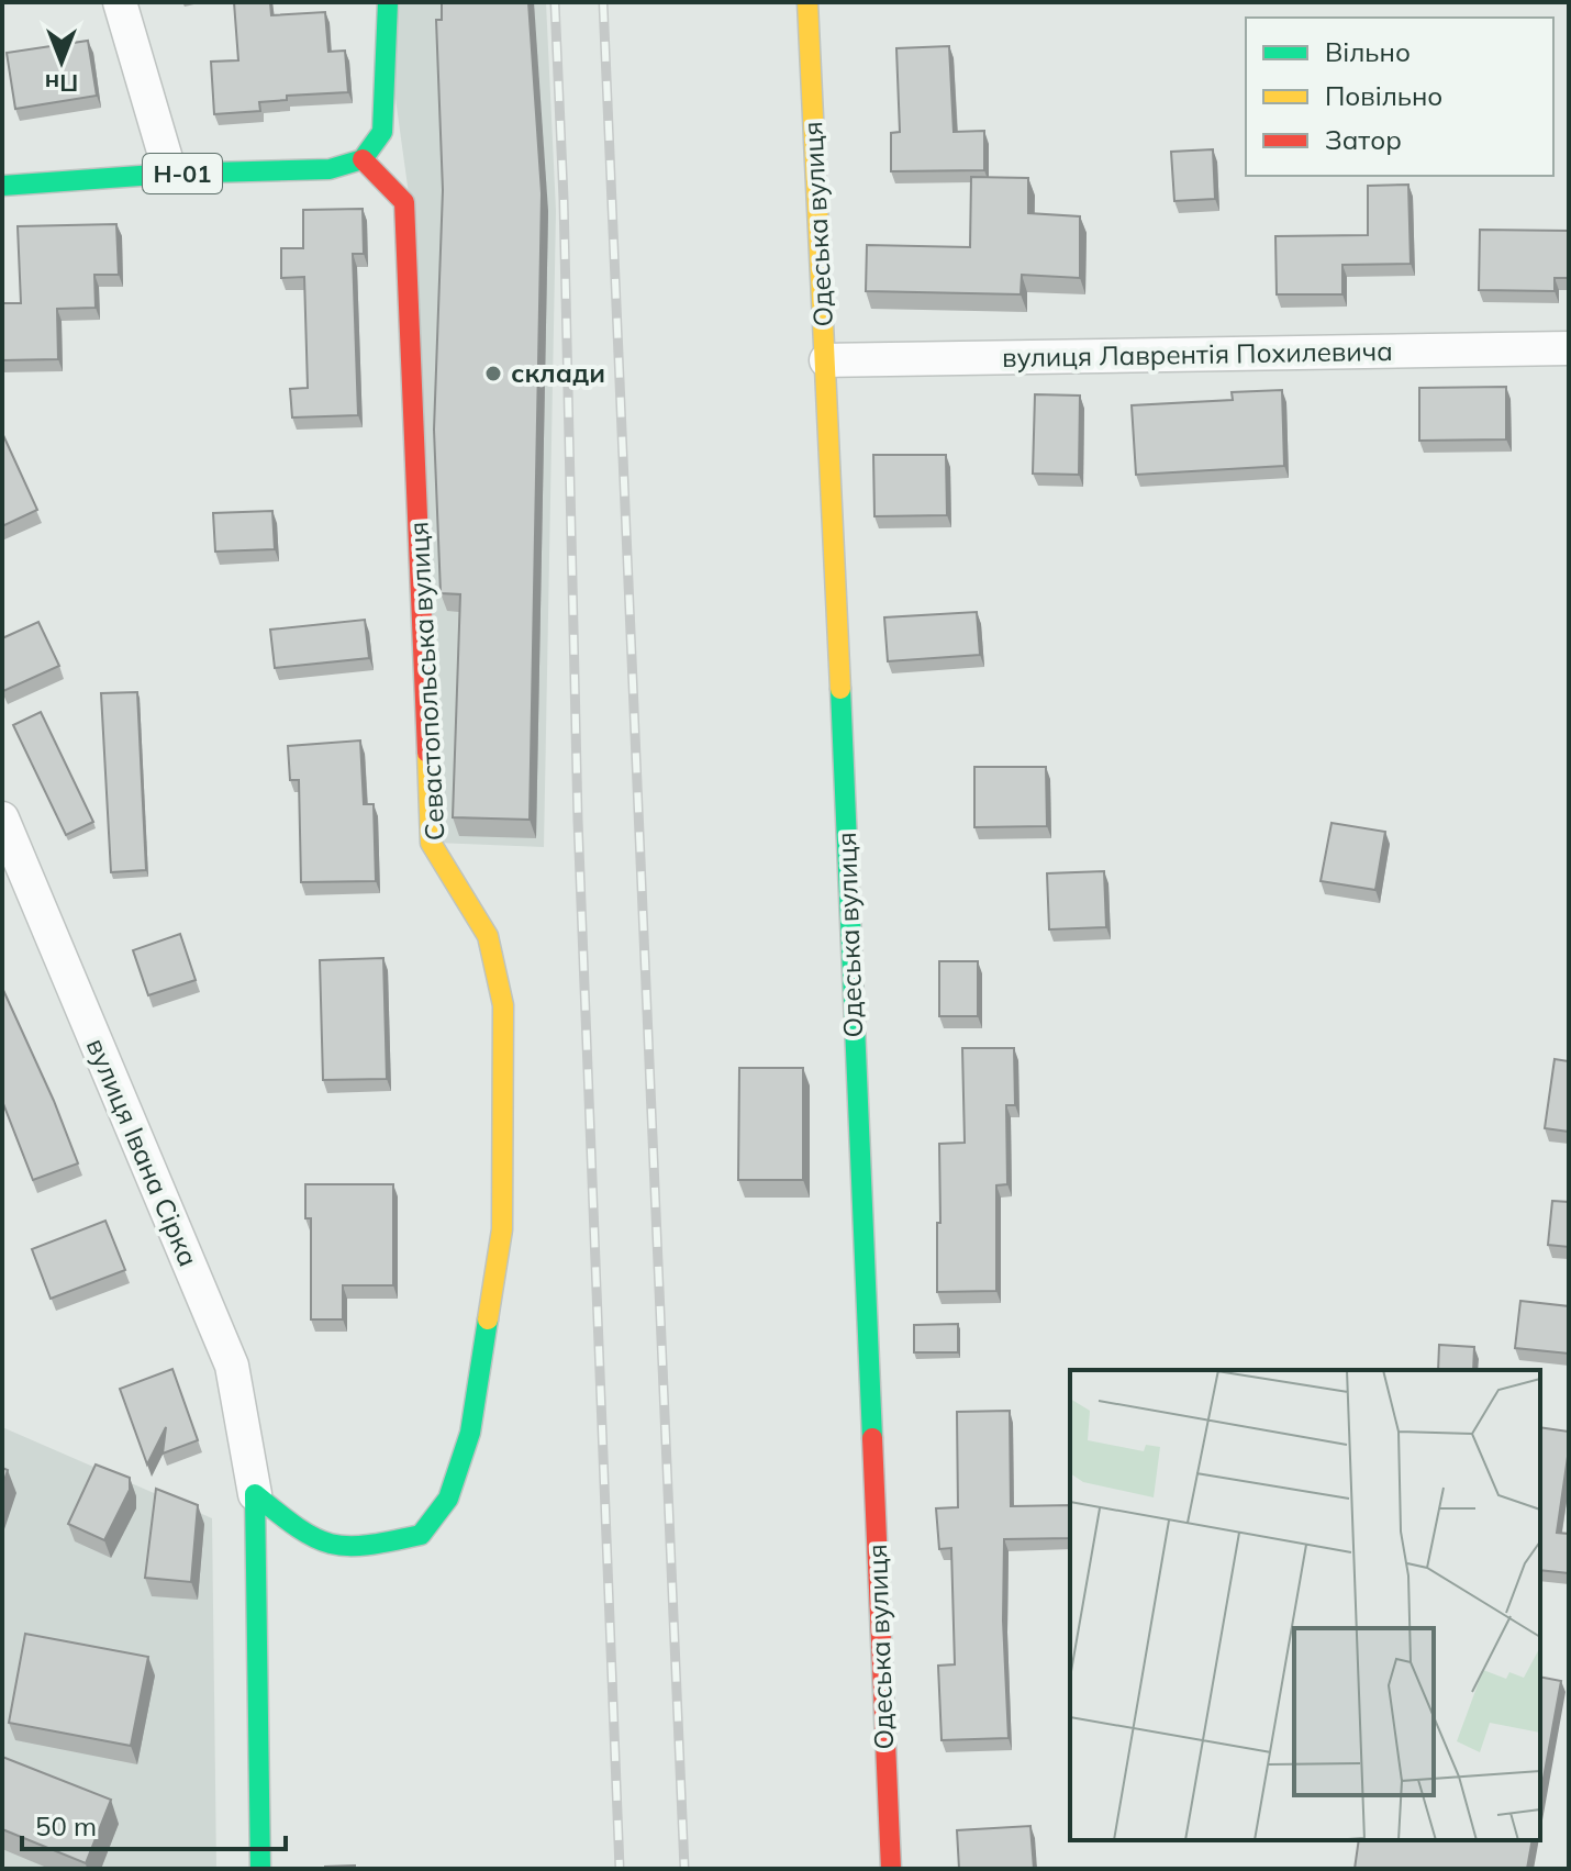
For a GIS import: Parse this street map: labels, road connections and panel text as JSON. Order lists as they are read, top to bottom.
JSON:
{
  "streets": {
    "street": [
      "Н-01",
      "Одеська вулиця",
      "вулиця Лаврентія Похилевича",
      "Севастопольська вулиця",
      "вулиця Івана Сірка"
    ]
  },
  "crossings": [
    ["Н-01", "Севастопольська вулиця"],
    ["Одеська вулиця", "вулиця Лаврентія Похилевича"],
    ["Севастопольська вулиця", "вулиця Івана Сірка"]
  ],
  "places": ["склади"],
  "legend": ["Вільно", "Повільно", "Затор"],
  "scale_bar": "50 m",
  "north": "bottom"
}
